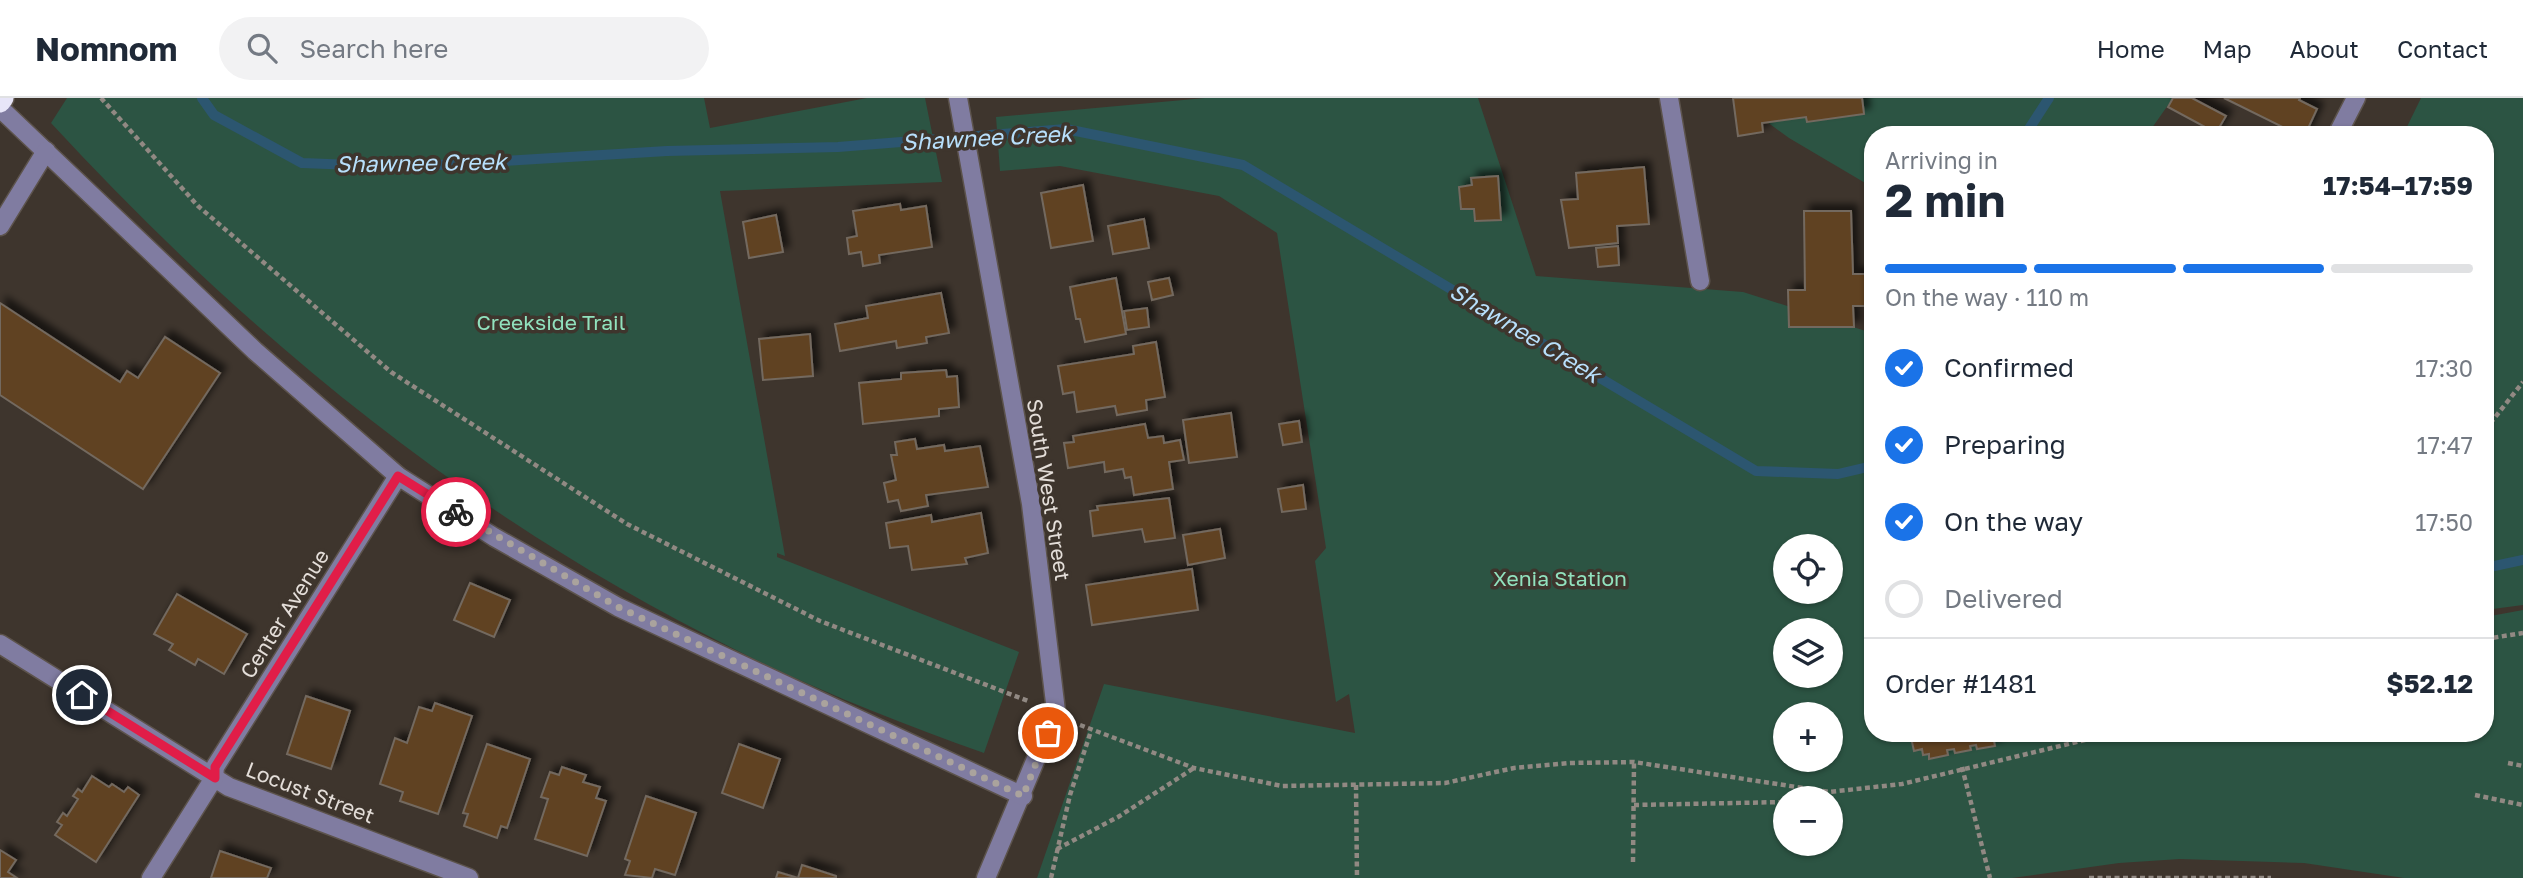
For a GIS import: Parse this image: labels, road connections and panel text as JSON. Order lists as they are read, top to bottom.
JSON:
{
  "streets": {
    "street": ["South West Street", "Center Avenue", "Locust Street"]
  },
  "crossings": [
    ["Center Avenue", "Locust Street"]
  ],
  "water": ["Shawnee Creek"],
  "parks": ["Creekside Trail", "Xenia Station"],
  "page": {
    "header": "Nomnom",
    "search": "Search here",
    "nav": [
      "Home",
      "Map",
      "About",
      "Contact"
    ],
    "heading": ["2 min", "Arriving in", "17:54–17:59"],
    "panel": ["Order #1481", "$52.12"],
    "bar": "On the way · 110 m",
    "list": [
      ["Confirmed", "17:30"],
      ["Preparing", "17:47"],
      ["On the way", "17:50"],
      "Delivered"
    ],
    "map_buttons": ["+", "−"]
  }
}
